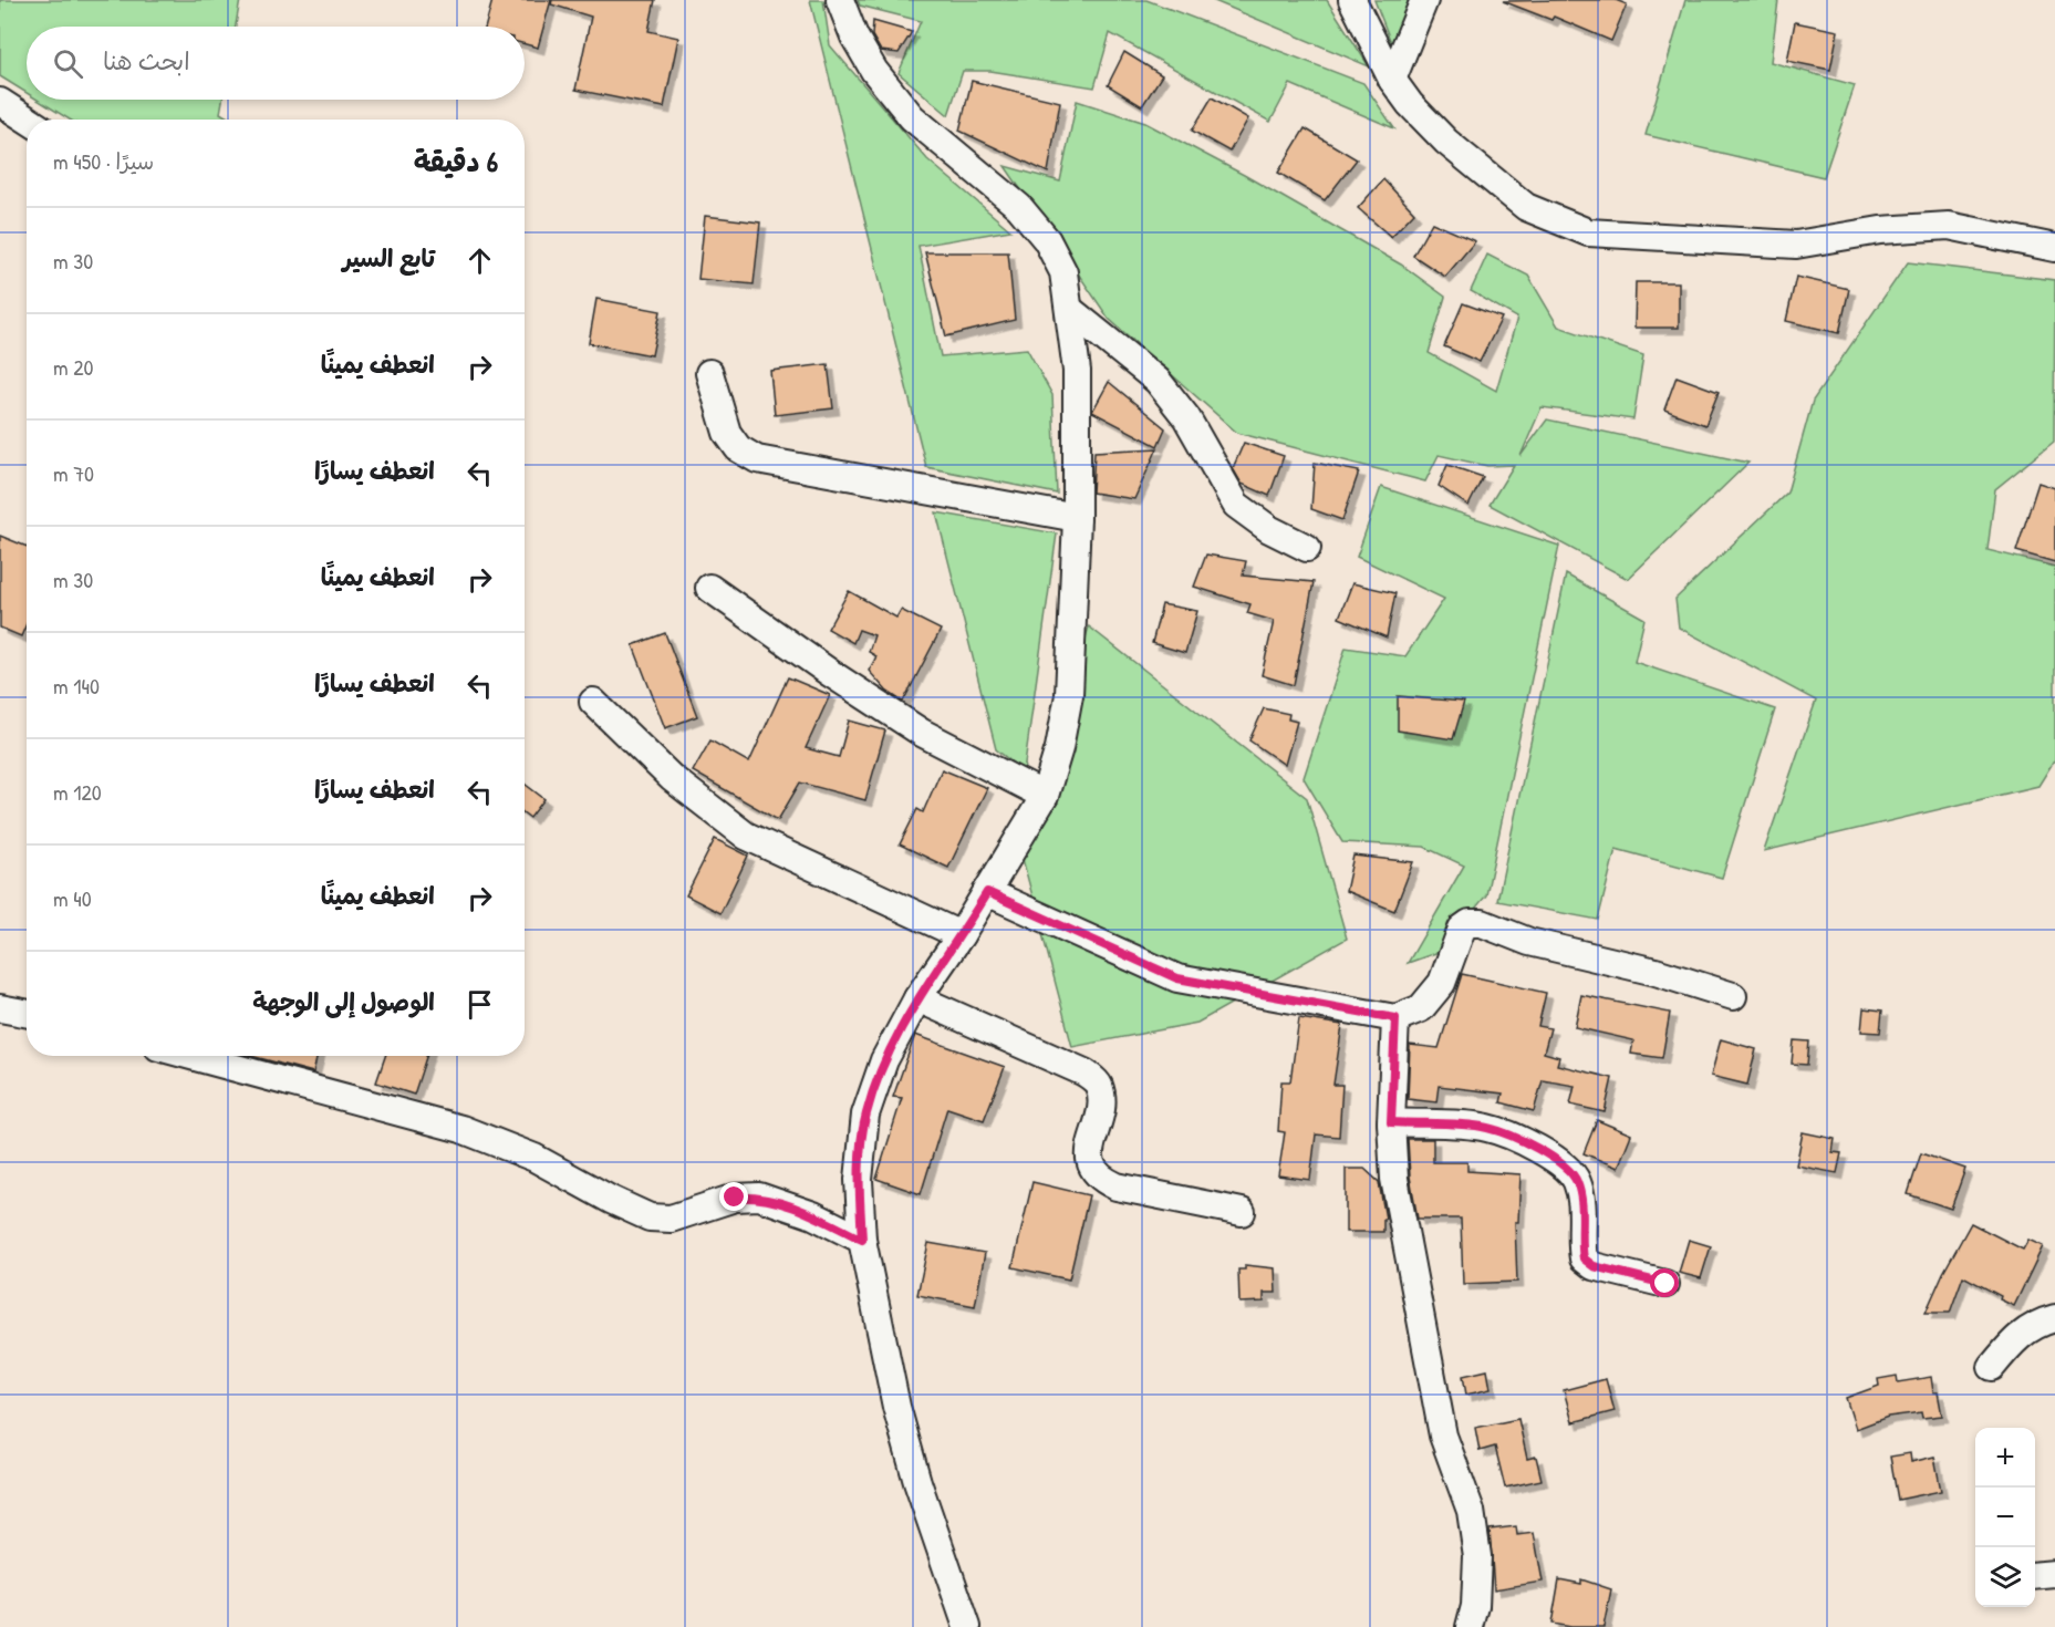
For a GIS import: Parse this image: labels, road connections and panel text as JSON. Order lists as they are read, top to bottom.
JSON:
{
  "page": {
    "search": "ابحث هنا",
    "heading": ["6 دقيقة", "سيرًا · 450 m"],
    "list": [
      ["تابع السير", "30 m"],
      ["انعطف يمينًا", "20 m"],
      ["انعطف يسارًا", "70 m"],
      ["انعطف يمينًا", "30 m"],
      ["انعطف يسارًا", "140 m"],
      ["انعطف يسارًا", "120 m"],
      ["انعطف يمينًا", "40 m"],
      "الوصول إلى الوجهة"
    ],
    "map_buttons": ["+", "−"]
  }
}
